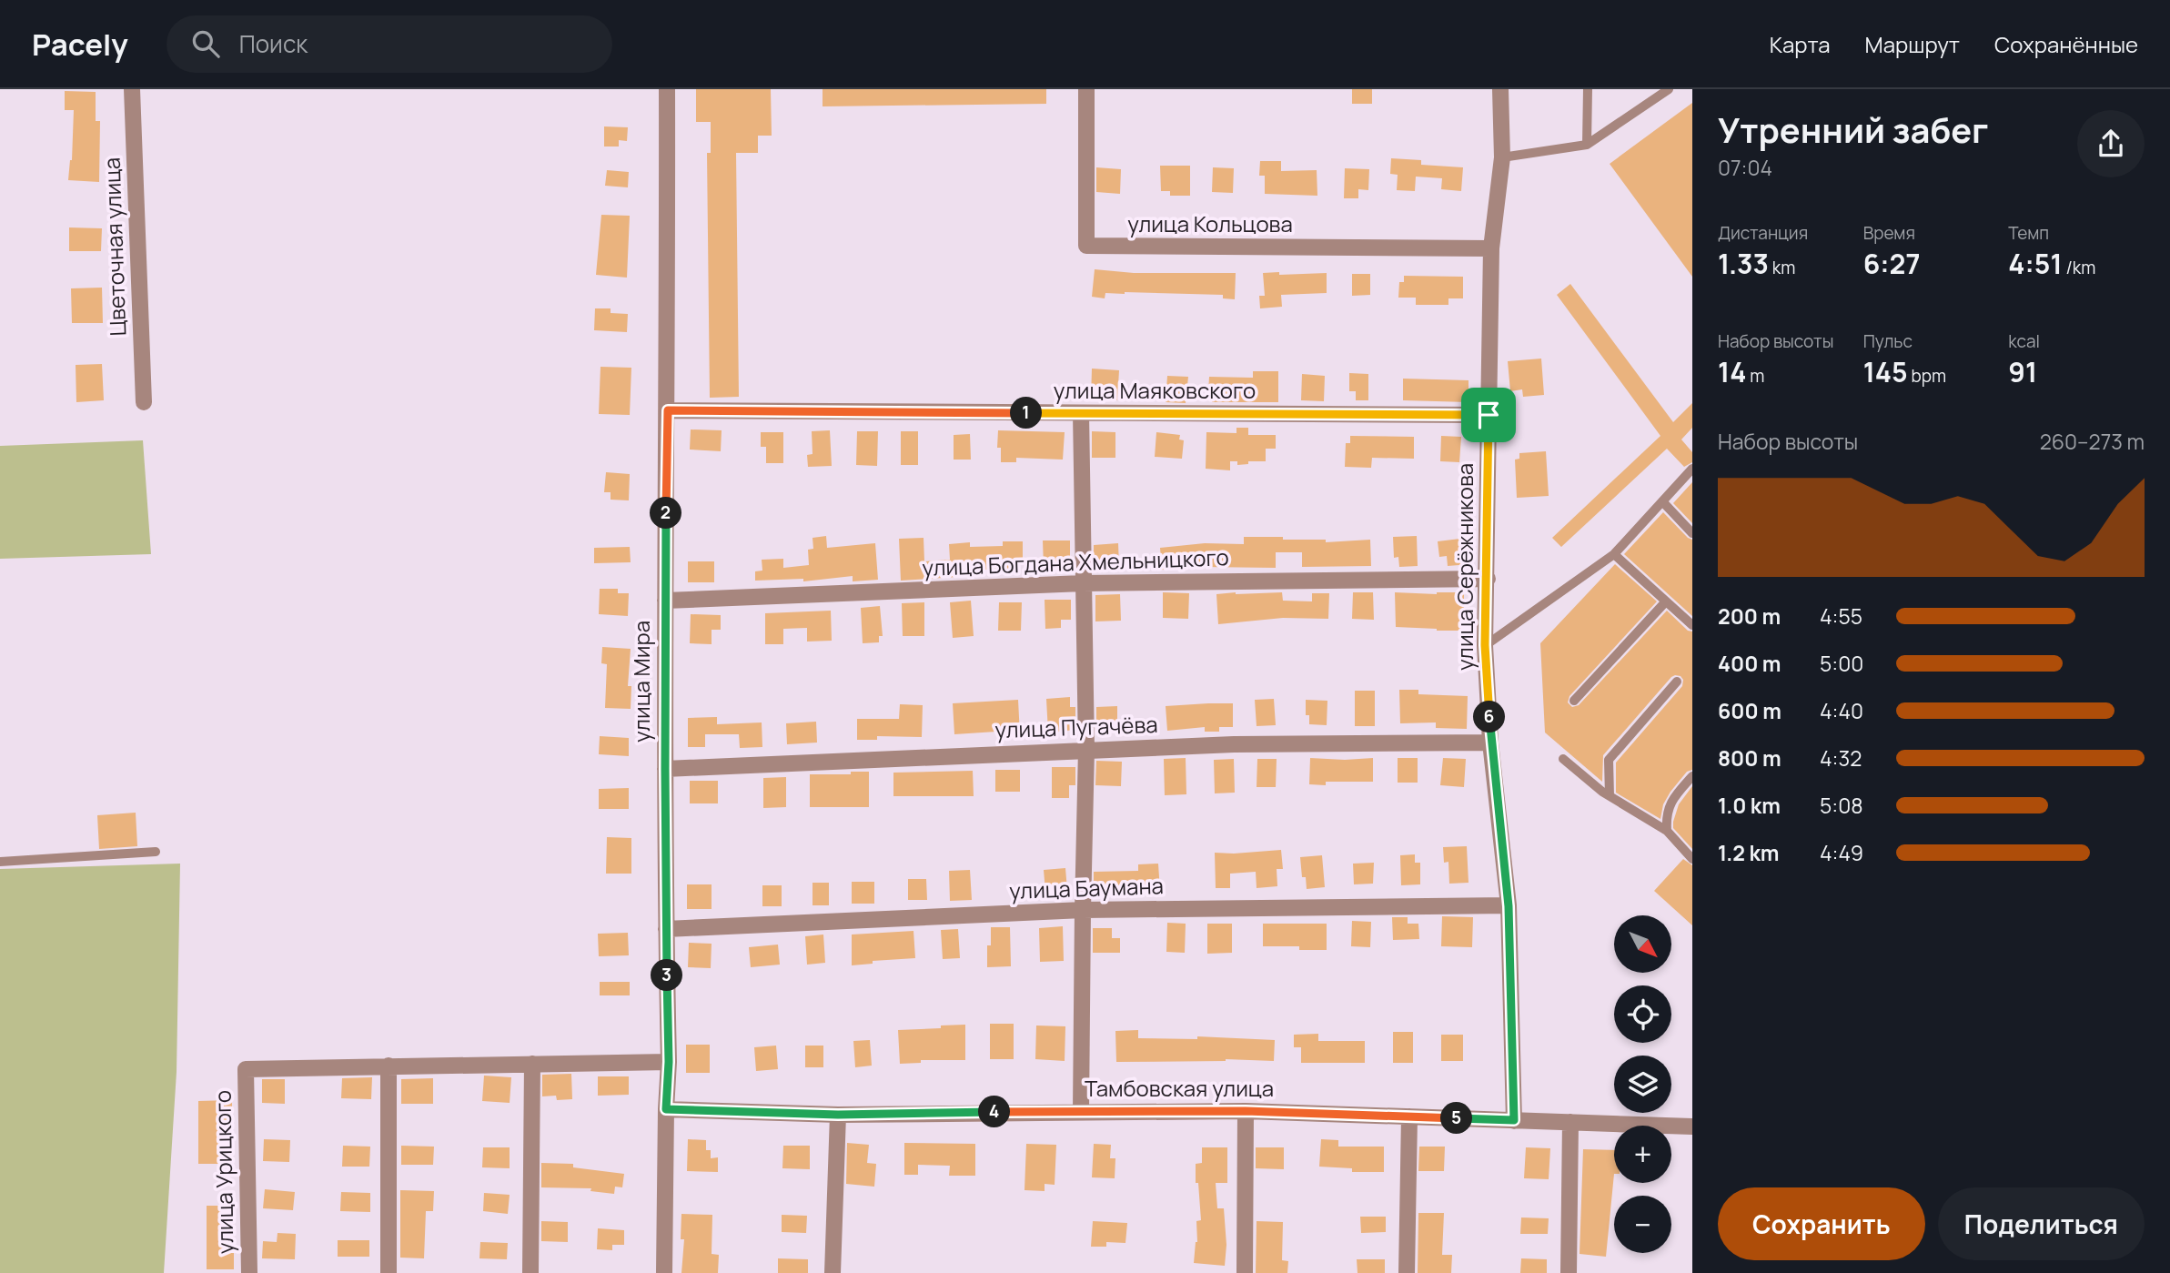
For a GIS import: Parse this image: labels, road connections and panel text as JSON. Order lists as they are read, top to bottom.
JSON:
{
  "streets": {
    "street": [
      "улица Кольцова",
      "Цветочная улица",
      "улица Маяковского",
      "улица Богдана Хмельницкого",
      "улица Серёжникова",
      "улица Мира",
      "улица Пугачёва",
      "улица Баумана",
      "Тамбовская улица",
      "улица Урицкого"
    ]
  },
  "crossings": [
    ["улица Кольцова", "улица Серёжникова"],
    ["улица Маяковского", "улица Серёжникова"],
    ["улица Маяковского", "улица Мира"],
    ["улица Богдана Хмельницкого", "улица Серёжникова"],
    ["улица Богдана Хмельницкого", "улица Мира"],
    ["улица Серёжникова", "улица Пугачёва"],
    ["улица Серёжникова", "улица Баумана"],
    ["улица Серёжникова", "Тамбовская улица"],
    ["улица Мира", "улица Пугачёва"],
    ["улица Мира", "улица Баумана"],
    ["улица Мира", "Тамбовская улица"]
  ],
  "north": "bottom right",
  "page": {
    "header": "Pacely",
    "search": "Поиск",
    "nav": ["Карта", "Маршрут", "Сохранённые"],
    "heading": ["Утренний забег", "07:04"],
    "stats": [
      ["Дистанция", "1.33 km"],
      ["Время", "6:27"],
      ["Темп", "4:51 /km"],
      ["Набор высоты", "14 m"],
      ["Пульс", "145 bpm"],
      ["kcal", "91"]
    ],
    "pins": [
      "1",
      "2",
      "6",
      "3",
      "4",
      "5"
    ],
    "chart": ["Набор высоты", "260–273 m"],
    "list": [
      {
        "name": "200 m",
        "note": "4:55"
      },
      {
        "name": "400 m",
        "note": "5:00"
      },
      {
        "name": "600 m",
        "note": "4:40"
      },
      {
        "name": "800 m",
        "note": "4:32"
      },
      {
        "name": "1.0 km",
        "note": "5:08"
      },
      {
        "name": "1.2 km",
        "note": "4:49"
      }
    ],
    "map_buttons": ["+", "−"],
    "buttons": ["Сохранить", "Поделиться"]
  }
}
